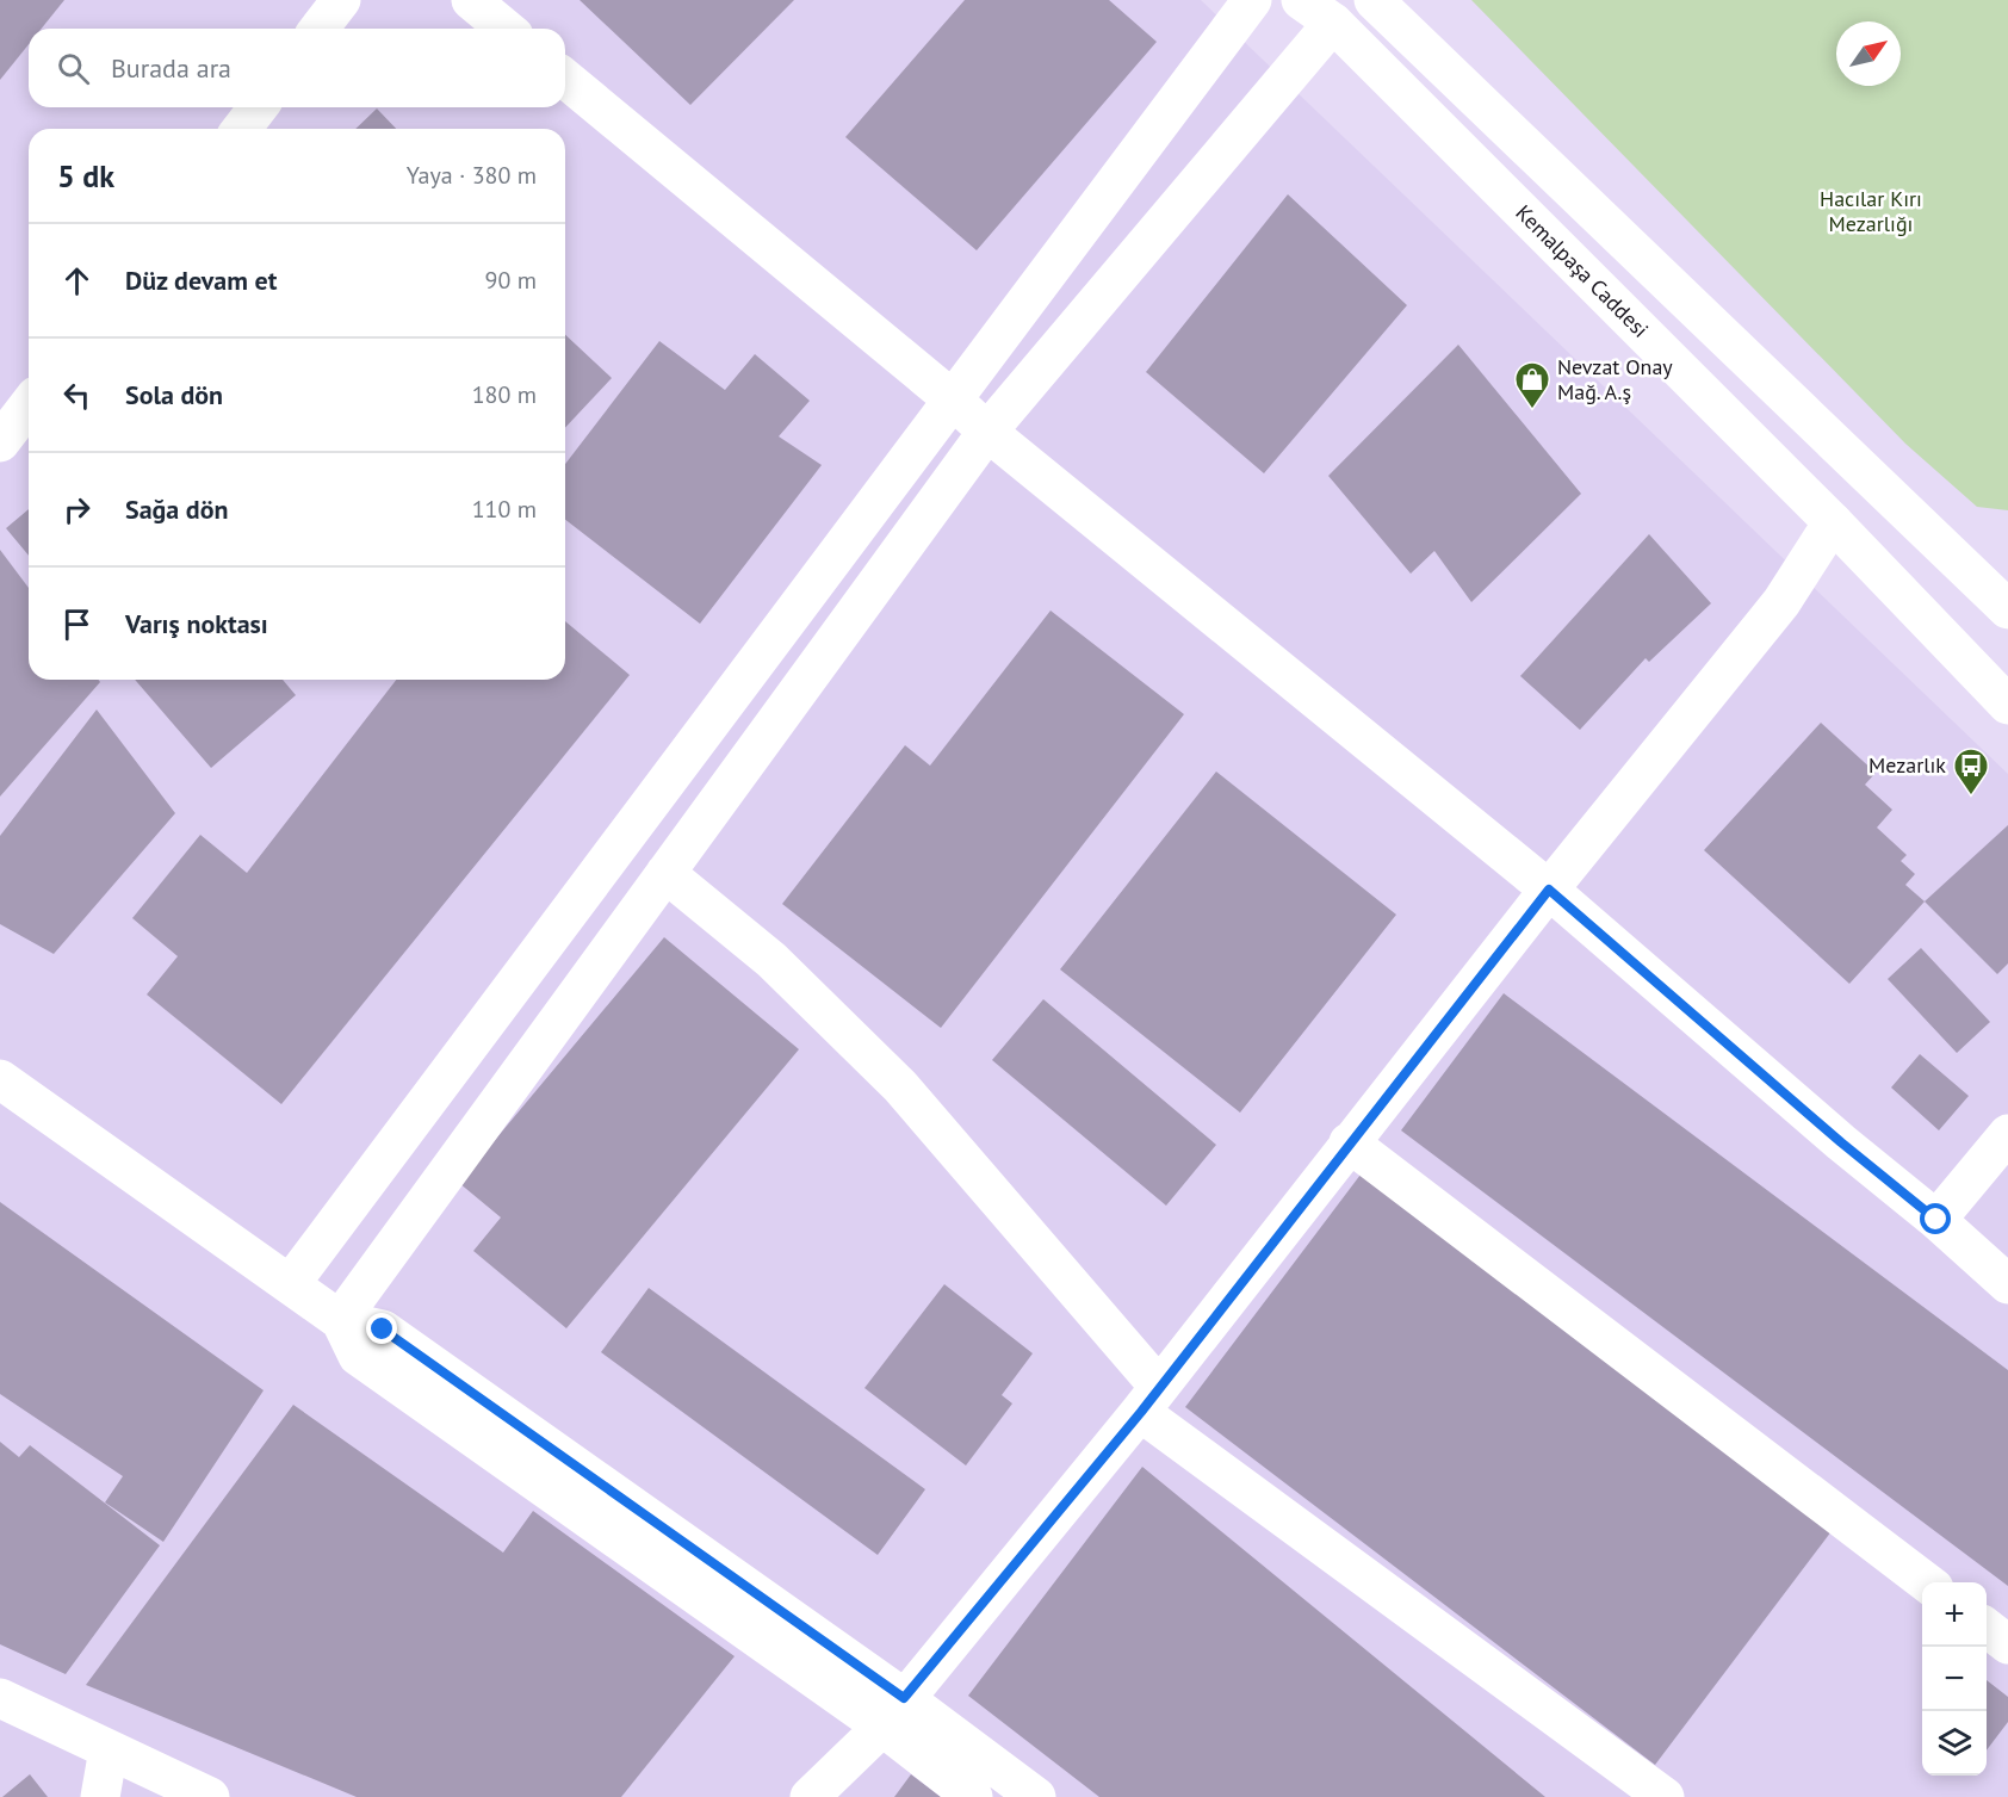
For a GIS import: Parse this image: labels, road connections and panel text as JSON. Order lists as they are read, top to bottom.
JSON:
{
  "streets": {
    "street": ["Kemalpaşa Caddesi"]
  },
  "parks": ["Hacılar Kırı Mezarlığı"],
  "places": {
    "shop": ["Nevzat Onay Mağ. A.ş"],
    "bus stop": ["Mezarlık"]
  },
  "north": "top right",
  "page": {
    "search": "Burada ara",
    "heading": ["5 dk", "Yaya · 380 m"],
    "list": [
      ["Düz devam et", "90 m"],
      ["Sola dön", "180 m"],
      ["Sağa dön", "110 m"],
      "Varış noktası"
    ],
    "map_buttons": ["+", "−"]
  }
}
